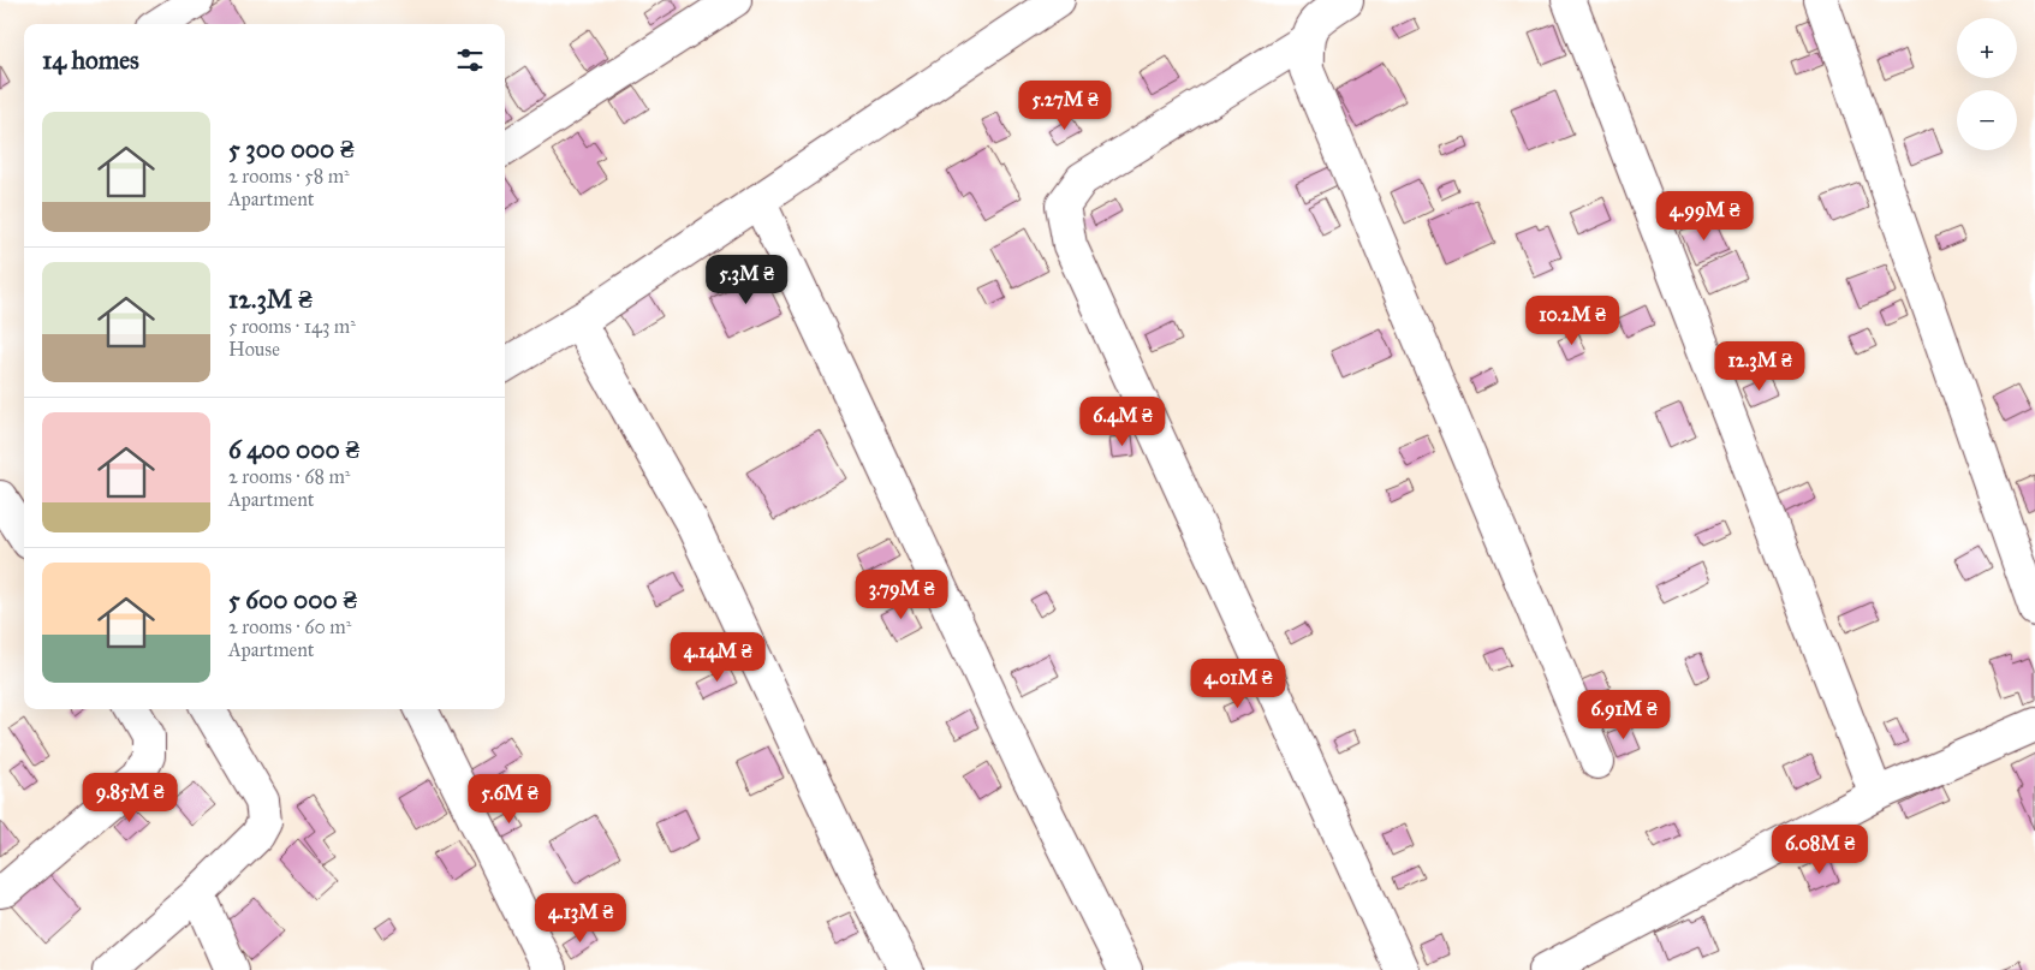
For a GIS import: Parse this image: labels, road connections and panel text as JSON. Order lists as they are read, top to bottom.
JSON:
{
  "page": {
    "map_buttons": ["+", "−"],
    "heading": "14 homes",
    "price": [
      "5.27M ₴",
      "4.99M ₴",
      "5.3M ₴",
      "10.2M ₴",
      "12.3M ₴",
      "6.4M ₴",
      "3.79M ₴",
      "4.14M ₴",
      "4.01M ₴",
      "6.91M ₴",
      "9.85M ₴",
      "5.6M ₴",
      "6.08M ₴",
      "4.13M ₴"
    ],
    "list": [
      {
        "name": "5 300 000 ₴",
        "note": "2 rooms · 58 m² · Apartment"
      },
      {
        "name": "12.3M ₴",
        "note": "5 rooms · 143 m² · House"
      },
      {
        "name": "6 400 000 ₴",
        "note": "2 rooms · 68 m² · Apartment"
      },
      {
        "name": "5 600 000 ₴",
        "note": "2 rooms · 60 m² · Apartment"
      }
    ]
  }
}
